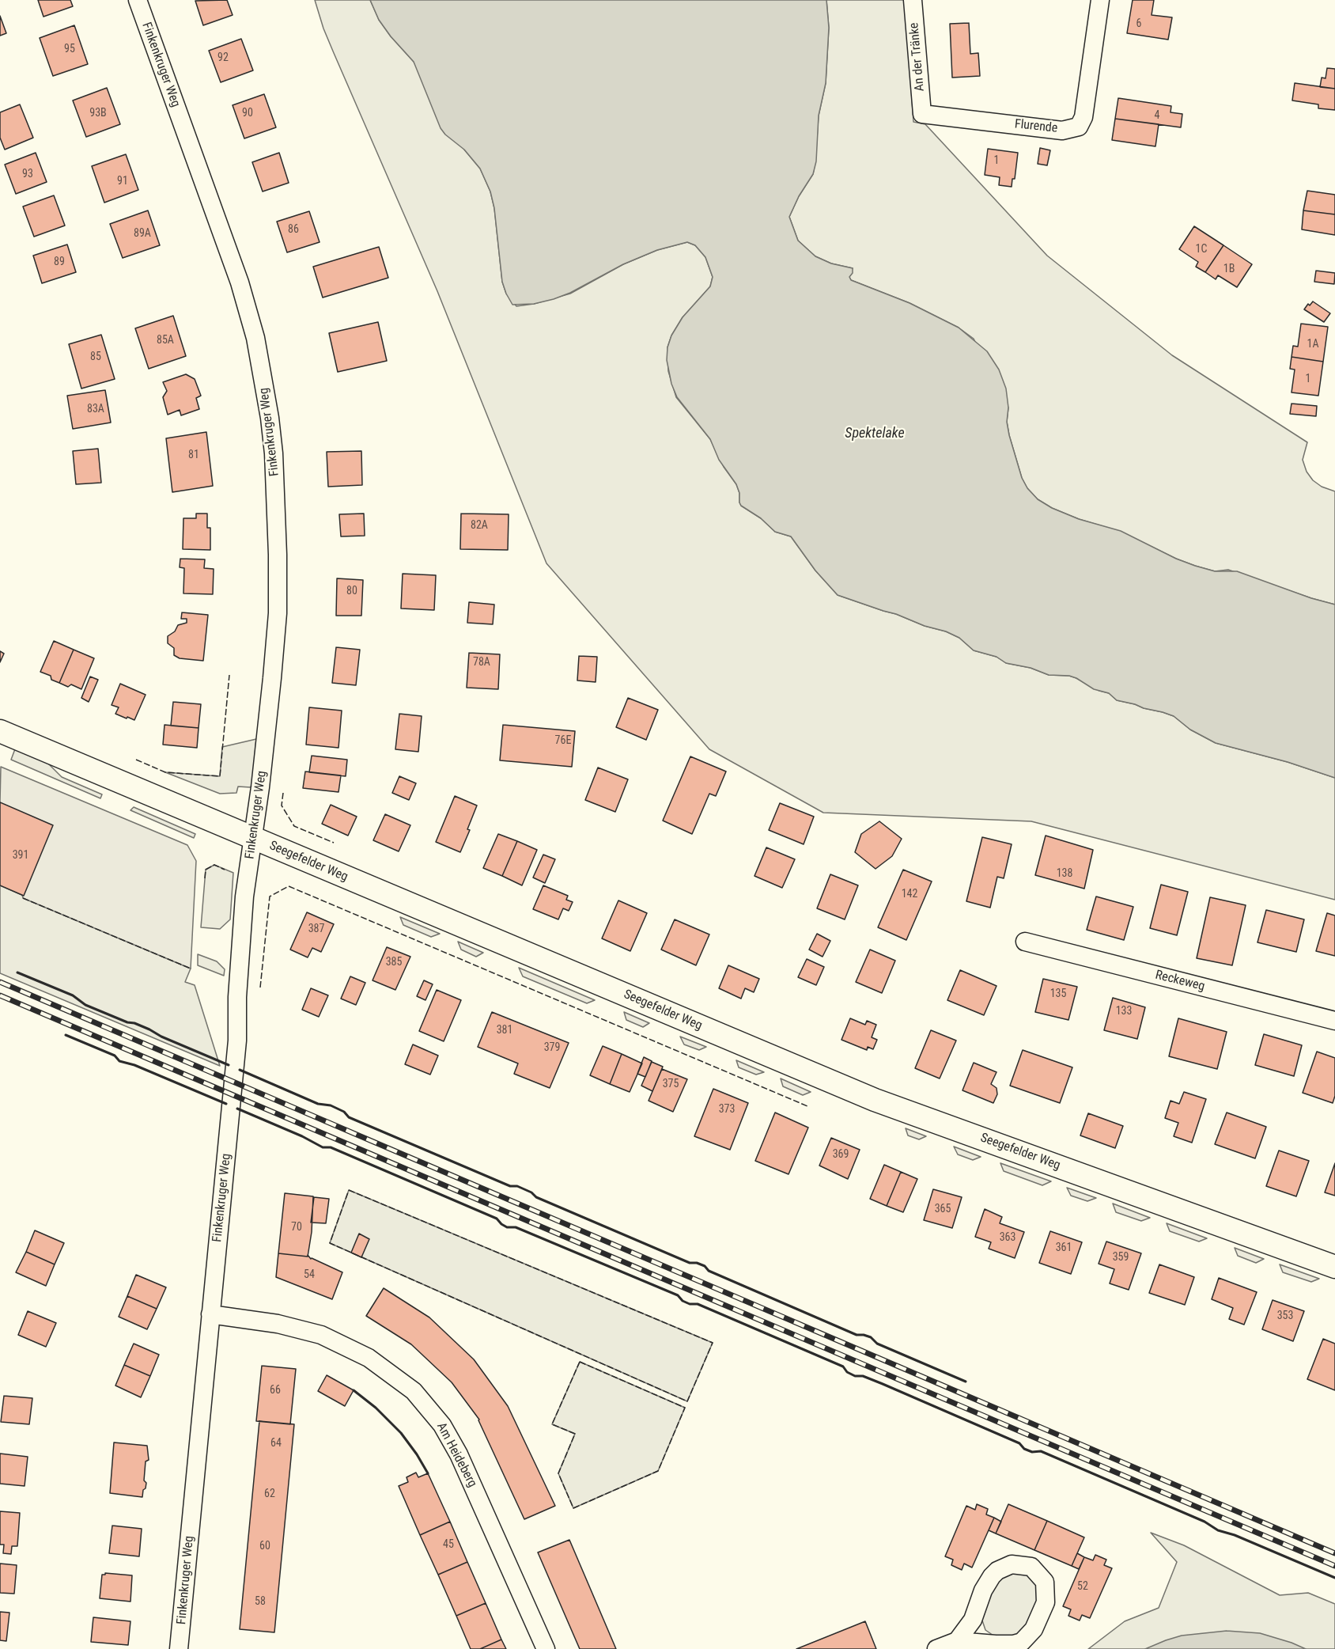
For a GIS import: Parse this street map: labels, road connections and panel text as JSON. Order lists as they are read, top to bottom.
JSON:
{
  "streets": {
    "street": [
      "An der Tränke",
      "Finkenkruger Weg",
      "Flurende",
      "Seegefelder Weg",
      "Reckeweg",
      "Am Heideberg"
    ]
  },
  "crossings": [
    ["An der Tränke", "Flurende"],
    ["Finkenkruger Weg", "Seegefelder Weg"],
    ["Finkenkruger Weg", "Am Heideberg"]
  ],
  "water": ["Spektelake"],
  "house_numbers": [
    "6",
    "95",
    "92",
    "93B",
    "90",
    "4",
    "1",
    "93",
    "91",
    "86",
    "89A",
    "1C",
    "89",
    "1B",
    "85A",
    "1A",
    "85",
    "1",
    "83A",
    "81",
    "82A",
    "80",
    "78A",
    "76E",
    "391",
    "138",
    "142",
    "387",
    "385",
    "135",
    "133",
    "381",
    "379",
    "375",
    "373",
    "369",
    "365",
    "70",
    "363",
    "361",
    "359",
    "54",
    "353",
    "66",
    "64",
    "62",
    "45",
    "60",
    "52",
    "58"
  ]
}
